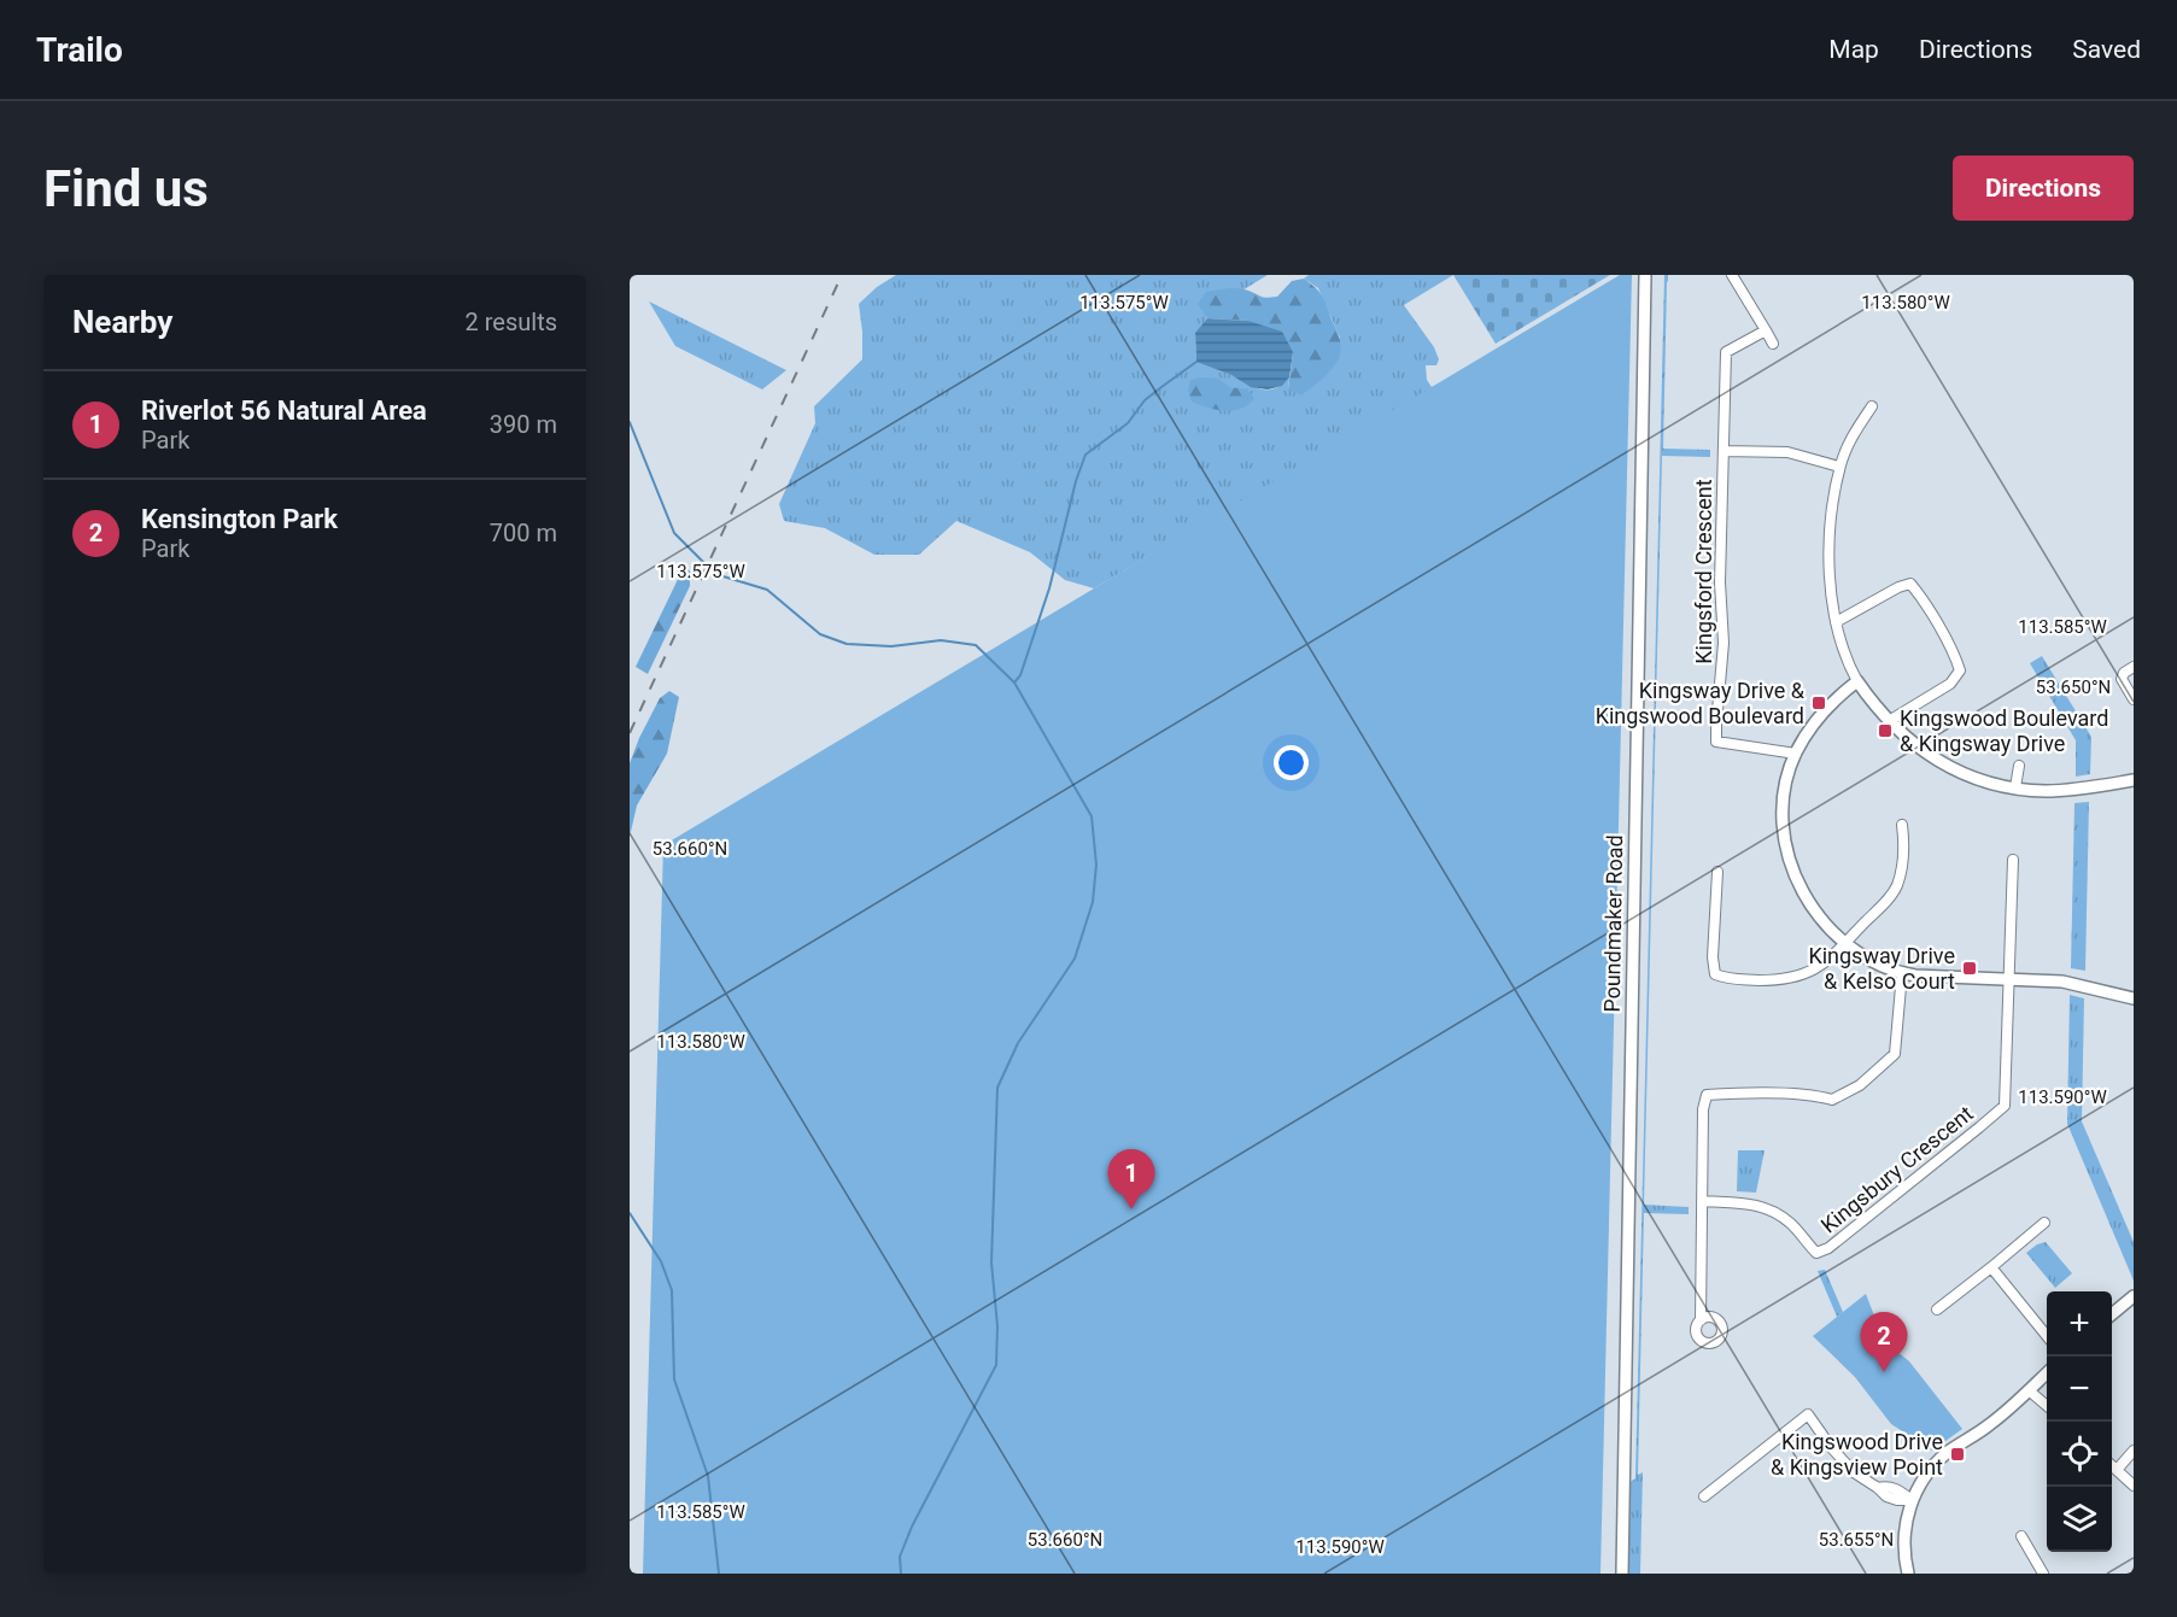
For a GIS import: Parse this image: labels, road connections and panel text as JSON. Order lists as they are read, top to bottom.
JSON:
{
  "streets": {
    "street": ["Kingsford Crescent", "Poundmaker Road", "Kingsbury Crescent"]
  },
  "places": {
    "transit": [
      "Kingsway Drive & Kingswood Boulevard",
      "Kingswood Boulevard & Kingsway Drive",
      "Kingsway Drive & Kelso Court",
      "Kingswood Drive & Kingsview Point"
    ]
  },
  "page": {
    "header": "Trailo",
    "nav": ["Map", "Directions", "Saved"],
    "buttons": "Directions",
    "title": "Find us",
    "heading": ["Nearby", "2 results"],
    "list": [
      {
        "mark": "1",
        "name": "Riverlot 56 Natural Area",
        "note": "Park",
        "value": "390 m"
      },
      {
        "mark": "2",
        "name": "Kensington Park",
        "note": "Park",
        "value": "700 m"
      }
    ],
    "pins": ["1", "2"],
    "map_buttons": ["+", "−"]
  },
  "coordinates": [
    "113.575°W",
    "113.580°W",
    "113.585°W",
    "53.650°N",
    "53.660°N",
    "113.590°W",
    "53.655°N"
  ]
}
